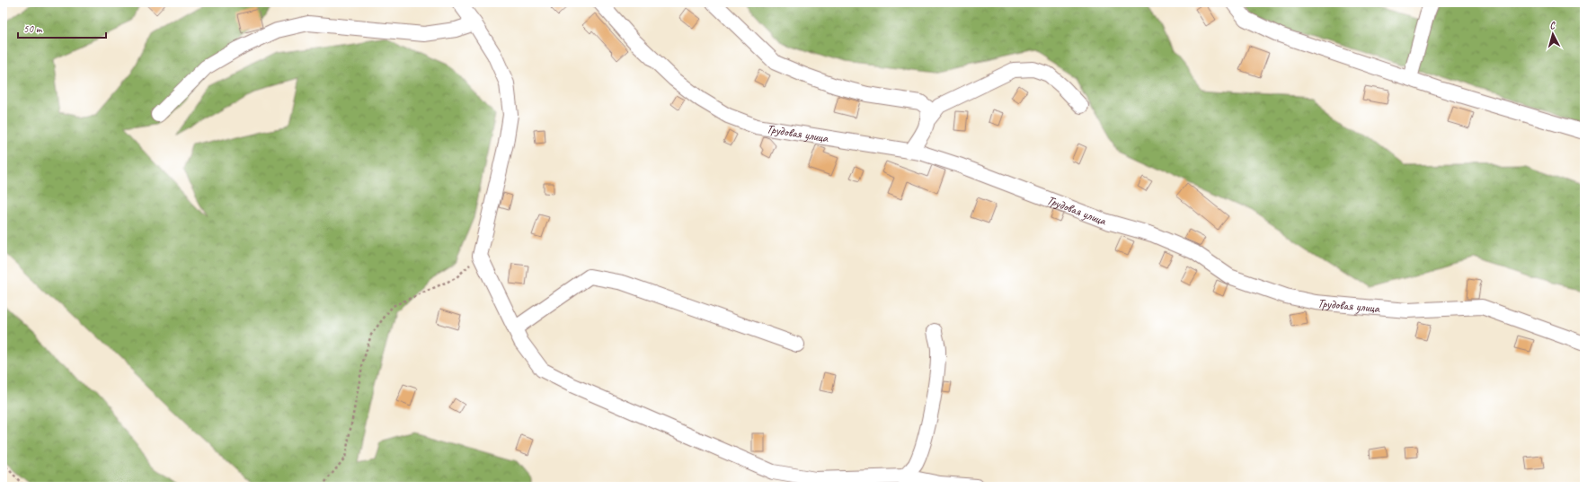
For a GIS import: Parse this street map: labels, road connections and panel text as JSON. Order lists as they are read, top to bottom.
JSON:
{
  "streets": {
    "street": ["Трудовая улица"]
  },
  "scale_bar": "50 m",
  "north": "top"
}
